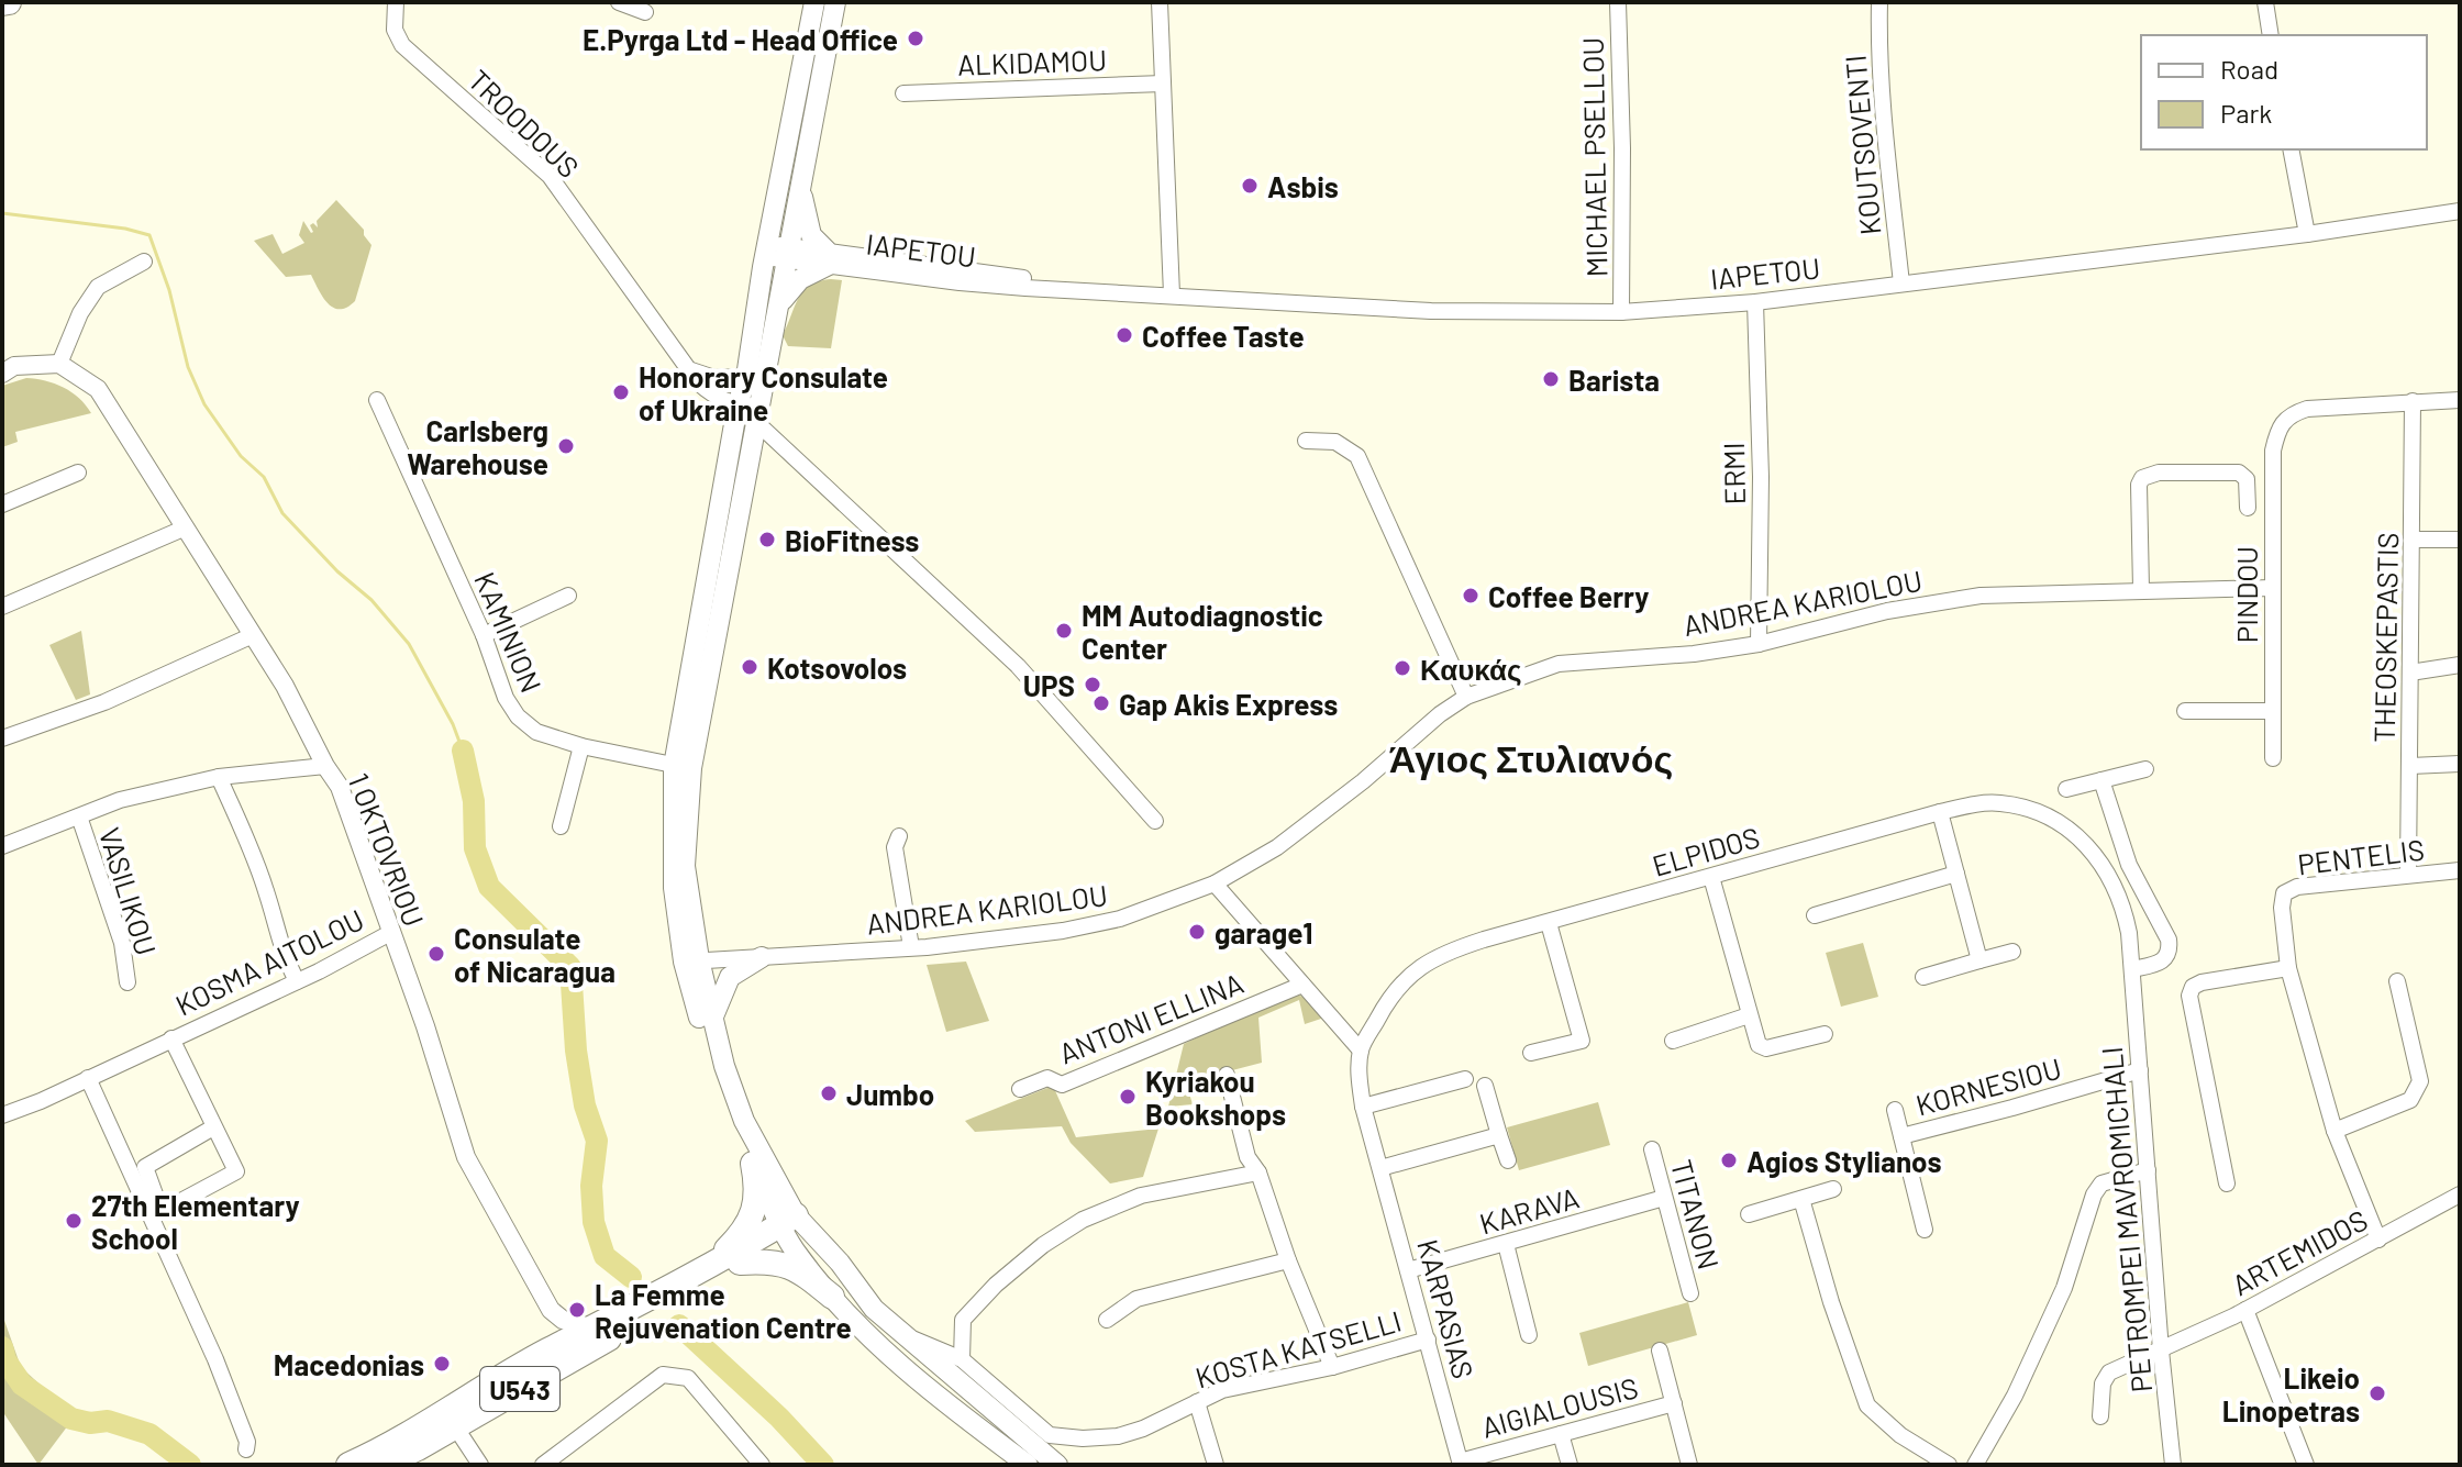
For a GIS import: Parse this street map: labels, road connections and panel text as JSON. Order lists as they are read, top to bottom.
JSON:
{
  "streets": {
    "main road": ["U543"],
    "street": [
      "ALKIDAMOU",
      "TROODOUS",
      "KOUTSOVENTI",
      "MICHAEL PSELLOU",
      "IAPETOU",
      "ERMI",
      "PINDOU",
      "ANDREA KARIOLOU",
      "KAMINION",
      "THEOSKEPASTIS",
      "1 OKTOVRIOU",
      "ELPIDOS",
      "PENTELIS",
      "VASILIKOU",
      "KOSMA AITOLOU",
      "ANTONI ELLINA",
      "KORNESIOU",
      "KARAVA",
      "TITANON",
      "PETROMPEI MAVROMICHALI",
      "ARTEMIDOS",
      "KARPASIAS",
      "KOSTA KATSELLI",
      "AIGIALOUSIS"
    ]
  },
  "crossings": [
    ["KOUTSOVENTI", "IAPETOU"],
    ["MICHAEL PSELLOU", "IAPETOU"],
    ["IAPETOU", "ERMI"],
    ["ERMI", "ANDREA KARIOLOU"],
    ["PINDOU", "ANDREA KARIOLOU"],
    ["PINDOU", "THEOSKEPASTIS"],
    ["THEOSKEPASTIS", "PENTELIS"],
    ["1 OKTOVRIOU", "KOSMA AITOLOU"],
    ["1 OKTOVRIOU", "U543"],
    ["ELPIDOS", "PETROMPEI MAVROMICHALI"],
    ["ELPIDOS", "KARPASIAS"],
    ["KORNESIOU", "PETROMPEI MAVROMICHALI"],
    ["KARAVA", "TITANON"],
    ["KARAVA", "KARPASIAS"],
    ["PETROMPEI MAVROMICHALI", "ARTEMIDOS"],
    ["KARPASIAS", "KOSTA KATSELLI"],
    ["KARPASIAS", "AIGIALOUSIS"]
  ],
  "districts": ["Άγιος Στυλιανός"],
  "places": [
    "E.Pyrga Ltd - Head Office",
    "Asbis",
    "Coffee Taste",
    "Barista",
    "Honorary Consulate of Ukraine",
    "Carlsberg Warehouse",
    "BioFitness",
    "Coffee Berry",
    "MM Autodiagnostic Center",
    "Kotsovolos",
    "Καυκάς",
    "UPS",
    "Gap Akis Express",
    "garage1",
    "Consulate of Nicaragua",
    "Jumbo",
    "Kyriakou Bookshops",
    "Agios Stylianos",
    "27th Elementary School",
    "La Femme Rejuvenation Centre",
    "Macedonias",
    "Likeio Linopetras"
  ],
  "legend": ["Road", "Park"]
}
